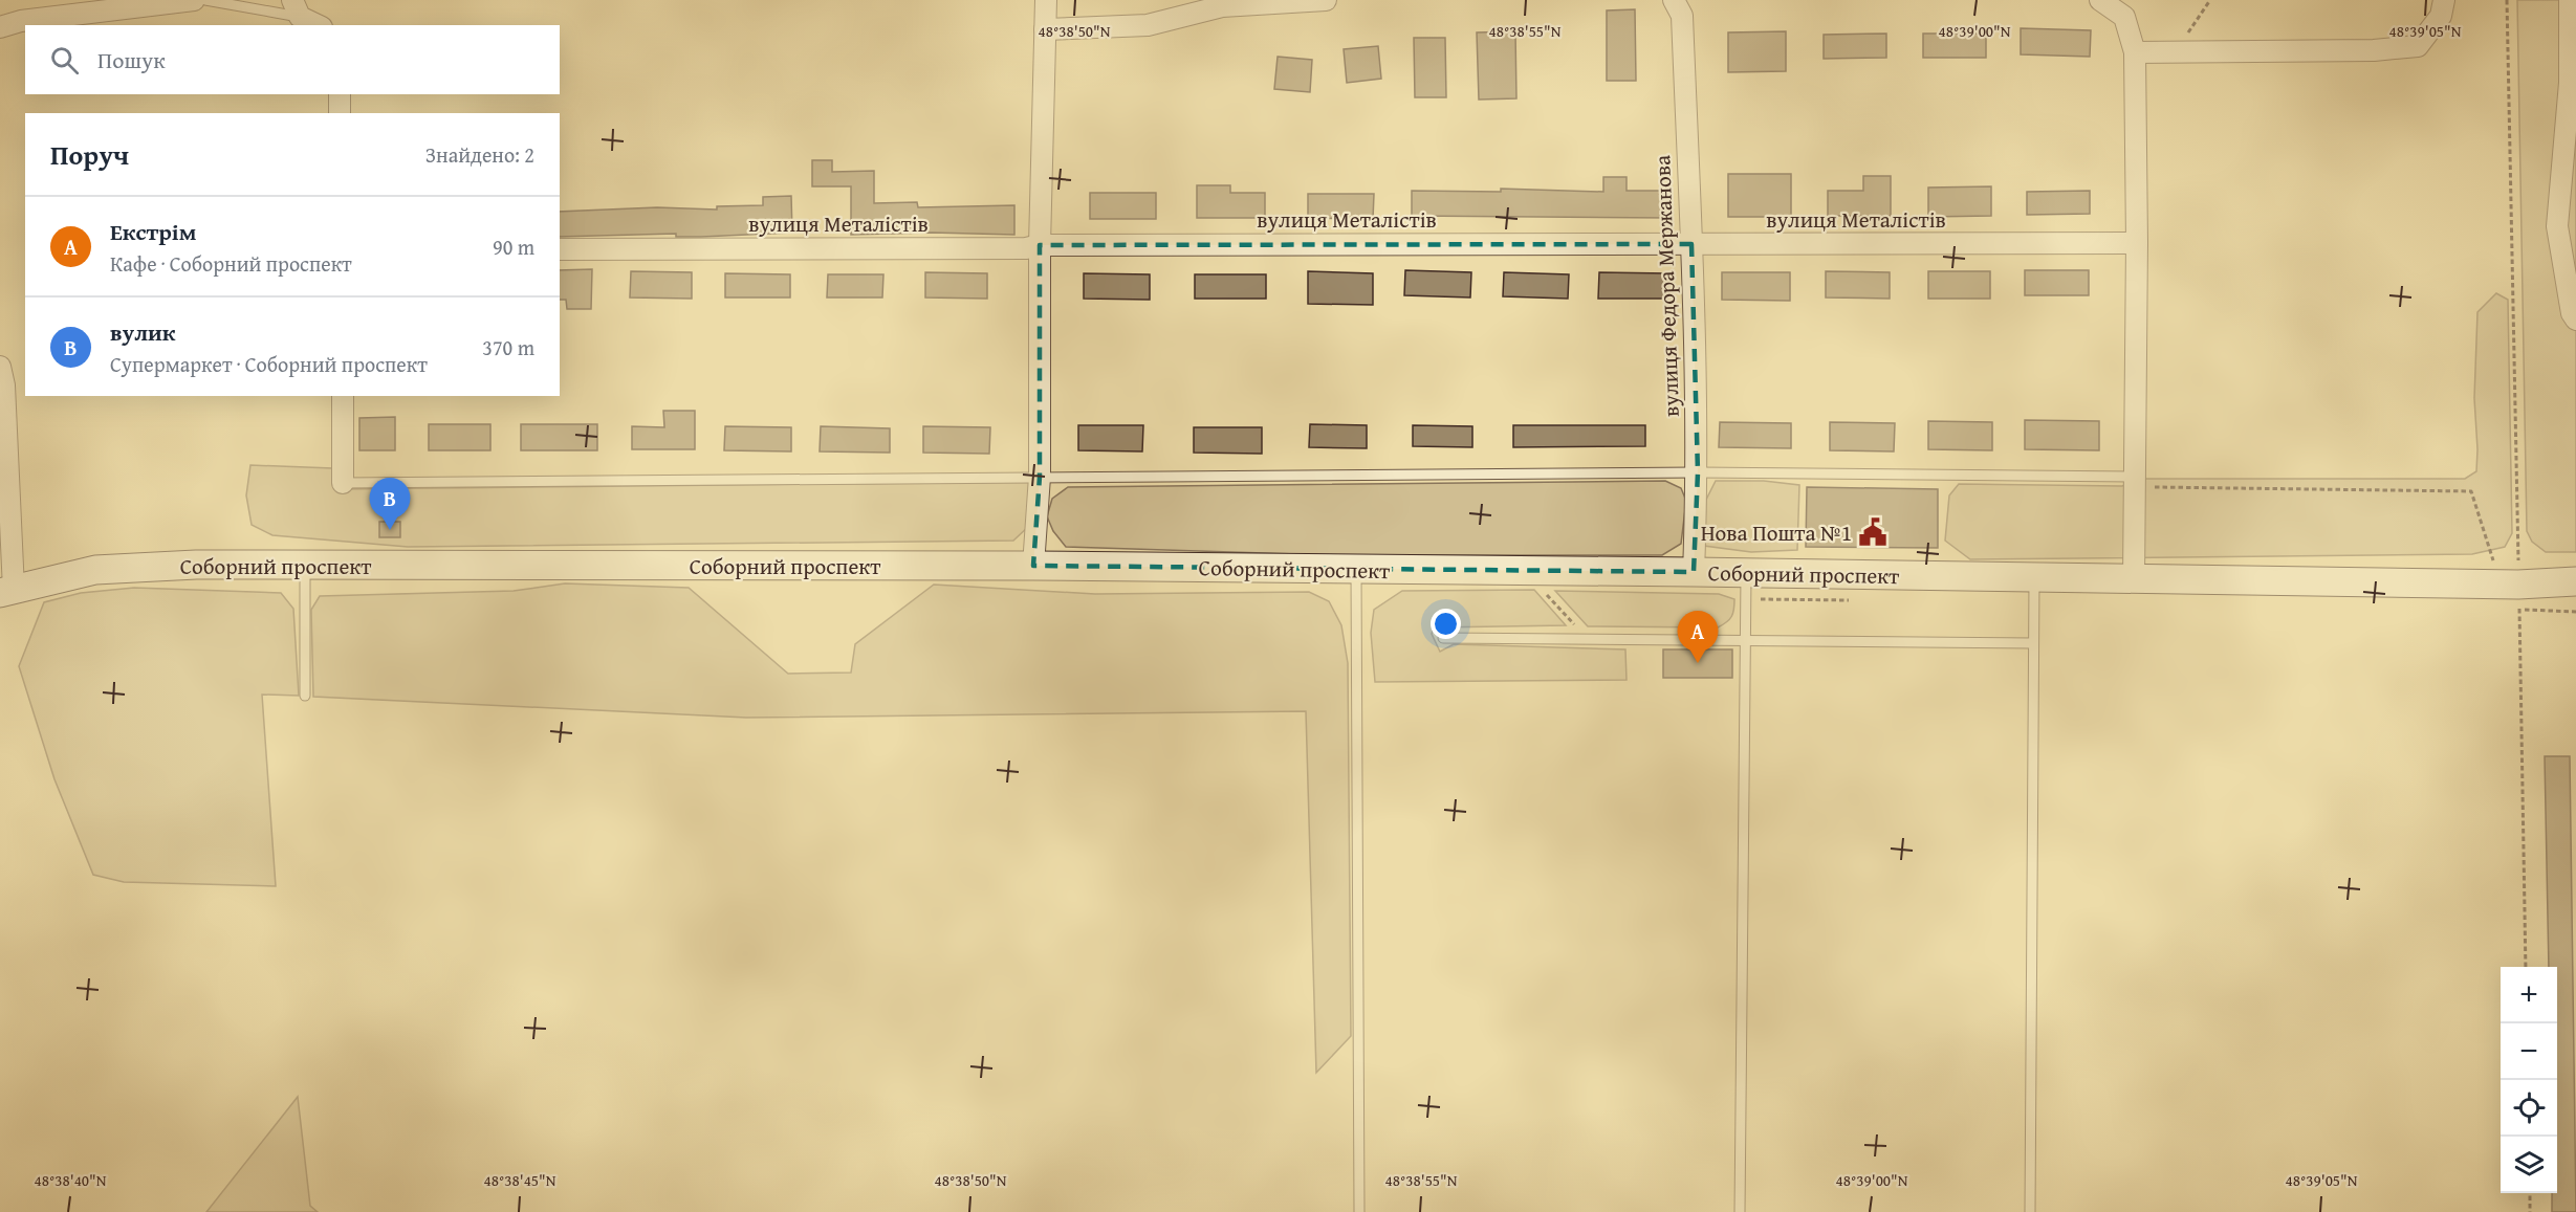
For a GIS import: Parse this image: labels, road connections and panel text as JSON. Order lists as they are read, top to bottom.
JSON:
{
  "streets": {
    "main road": ["Соборний проспект"],
    "street": ["вулиця Металістів", "вулиця Федора Мержанова"]
  },
  "crossings": [
    ["вулиця Металістів", "вулиця Федора Мержанова"],
    ["вулиця Федора Мержанова", "Соборний проспект"]
  ],
  "places": {
    "public building": ["Нова Пошта №1"]
  },
  "page": {
    "search": "Пошук",
    "heading": ["Поруч", "Знайдено: 2"],
    "list": [
      {
        "mark": "A",
        "name": "Екстрім",
        "note": "Кафе · Соборний проспект",
        "value": "90 m"
      },
      {
        "mark": "B",
        "name": "вулик",
        "note": "Супермаркет · Соборний проспект",
        "value": "370 m"
      }
    ],
    "pins": ["B", "A"],
    "map_buttons": ["+", "−"]
  },
  "coordinates": [
    "48°38'50\"N",
    "48°38'55\"N",
    "48°39'00\"N",
    "48°39'05\"N",
    "48°38'40\"N",
    "48°38'45\"N"
  ]
}
